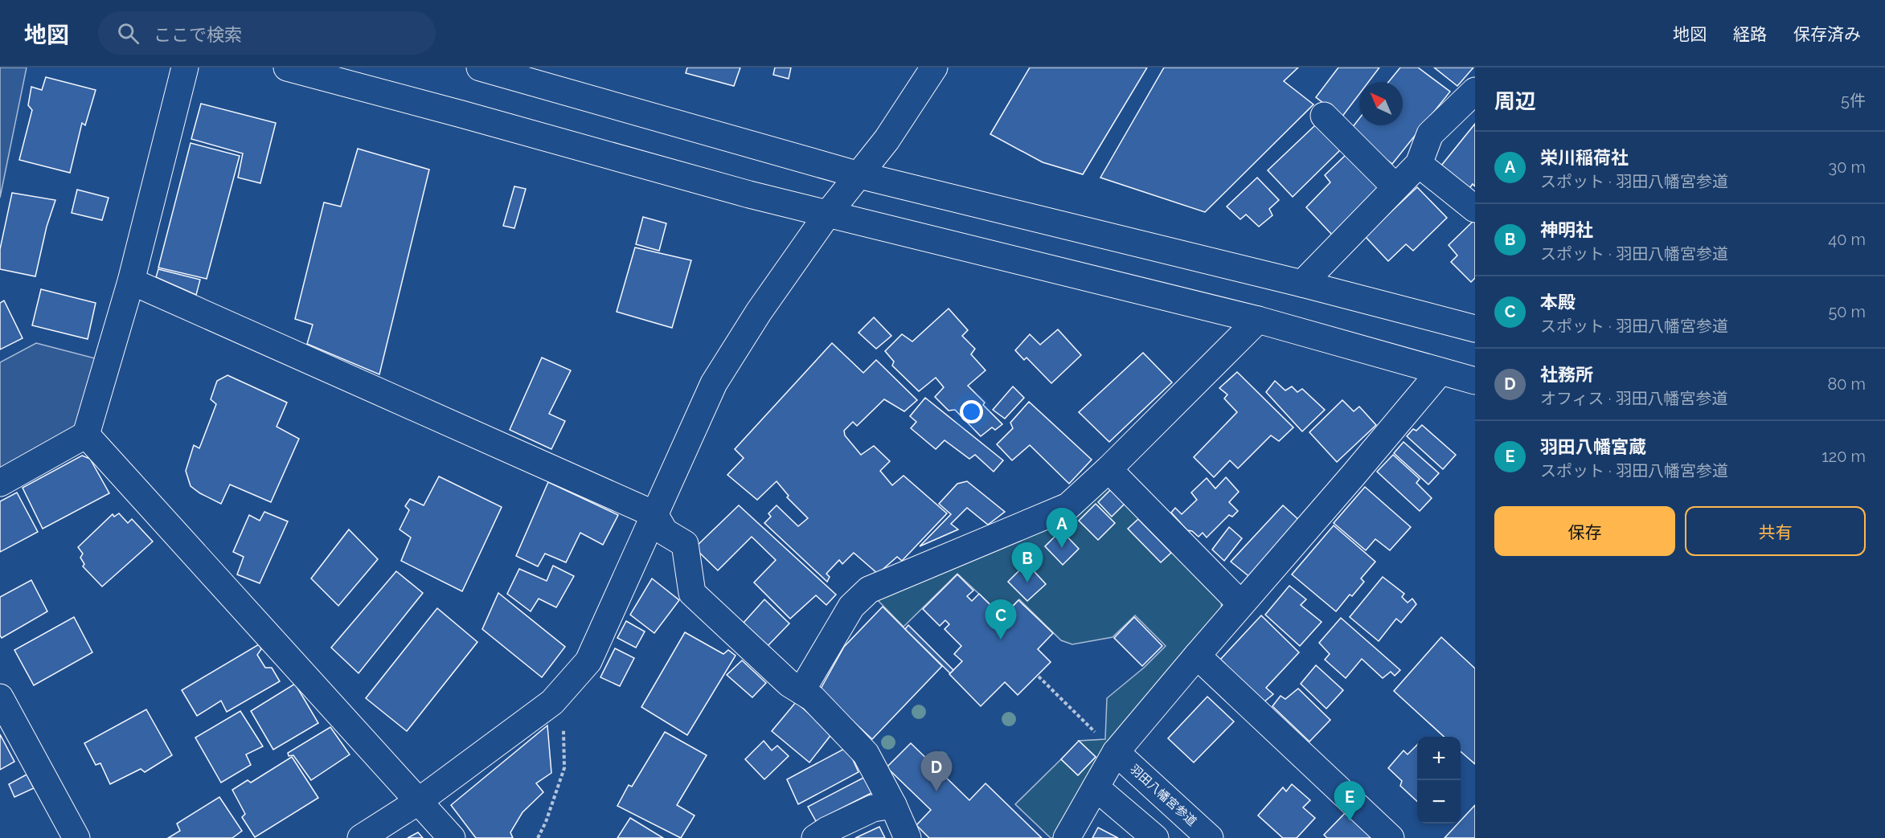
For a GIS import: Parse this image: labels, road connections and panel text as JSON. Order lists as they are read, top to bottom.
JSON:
{
  "streets": {
    "street": ["羽田八幡宮参道"]
  },
  "north": "top left",
  "page": {
    "header": "地図",
    "search": "ここで検索",
    "nav": ["地図", "経路", "保存済み"],
    "heading": ["周辺", "5件"],
    "list": [
      {
        "mark": "A",
        "name": "栄川稲荷社",
        "note": "スポット · 羽田八幡宮参道",
        "value": "30 m"
      },
      {
        "mark": "B",
        "name": "神明社",
        "note": "スポット · 羽田八幡宮参道",
        "value": "40 m"
      },
      {
        "mark": "C",
        "name": "本殿",
        "note": "スポット · 羽田八幡宮参道",
        "value": "50 m"
      },
      {
        "mark": "D",
        "name": "社務所",
        "note": "オフィス · 羽田八幡宮参道",
        "value": "80 m"
      },
      {
        "mark": "E",
        "name": "羽田八幡宮蔵",
        "note": "スポット · 羽田八幡宮参道",
        "value": "120 m"
      }
    ],
    "buttons": ["保存", "共有"],
    "pins": [
      "A",
      "B",
      "C",
      "D",
      "E"
    ],
    "map_buttons": ["+", "−"]
  }
}
